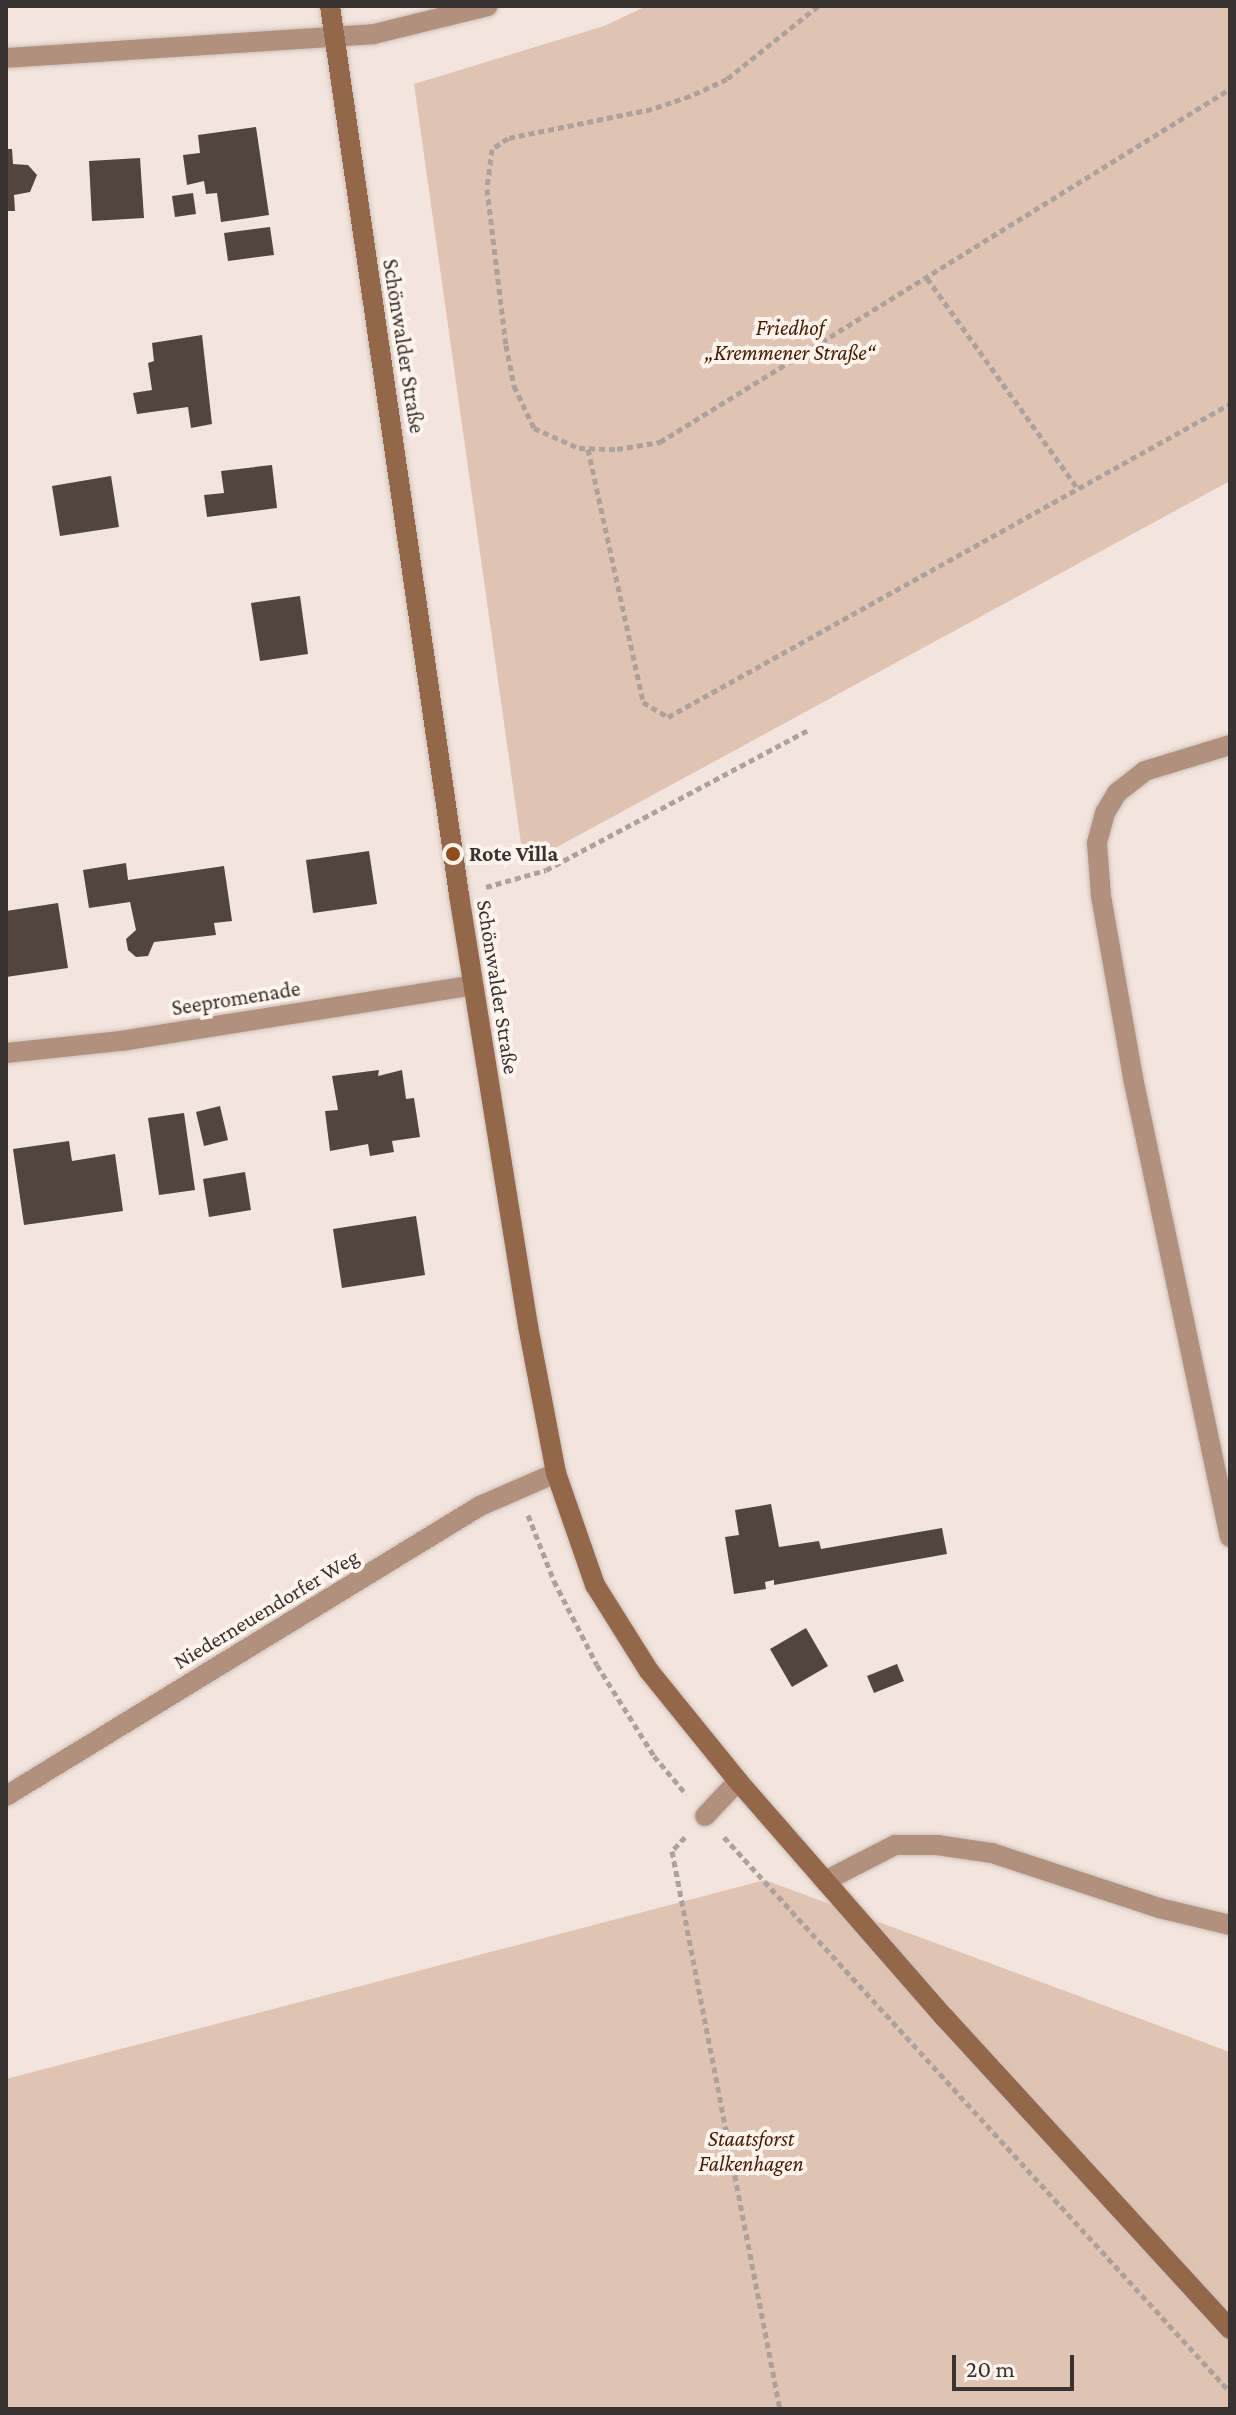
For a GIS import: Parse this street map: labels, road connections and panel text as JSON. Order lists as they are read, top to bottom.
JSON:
{
  "streets": {
    "main road": ["Schönwalder Straße"],
    "street": ["Seepromenade", "Niederneuendorfer Weg"]
  },
  "crossings": [
    ["Schönwalder Straße", "Seepromenade"],
    ["Schönwalder Straße", "Niederneuendorfer Weg"]
  ],
  "parks": ["Friedhof „Kremmener Straße“", "Staatsforst Falkenhagen"],
  "places": ["Rote Villa"],
  "scale_bar": "20 m"
}
